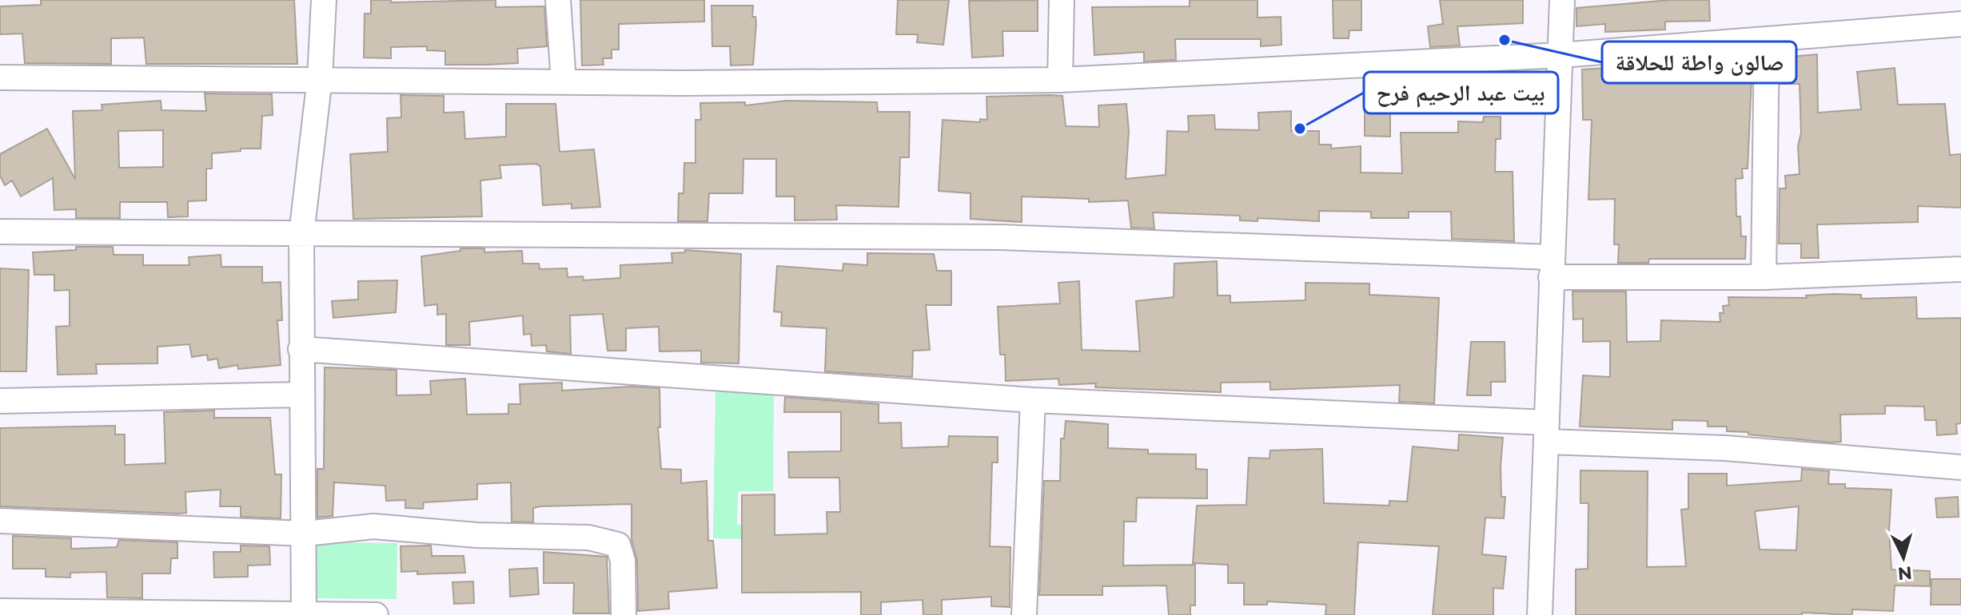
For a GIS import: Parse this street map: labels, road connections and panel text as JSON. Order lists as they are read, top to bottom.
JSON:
{
  "places": ["صالون واطة للحلاقة", "بيت عبد الرحيم فرح"],
  "north": "bottom"
}
